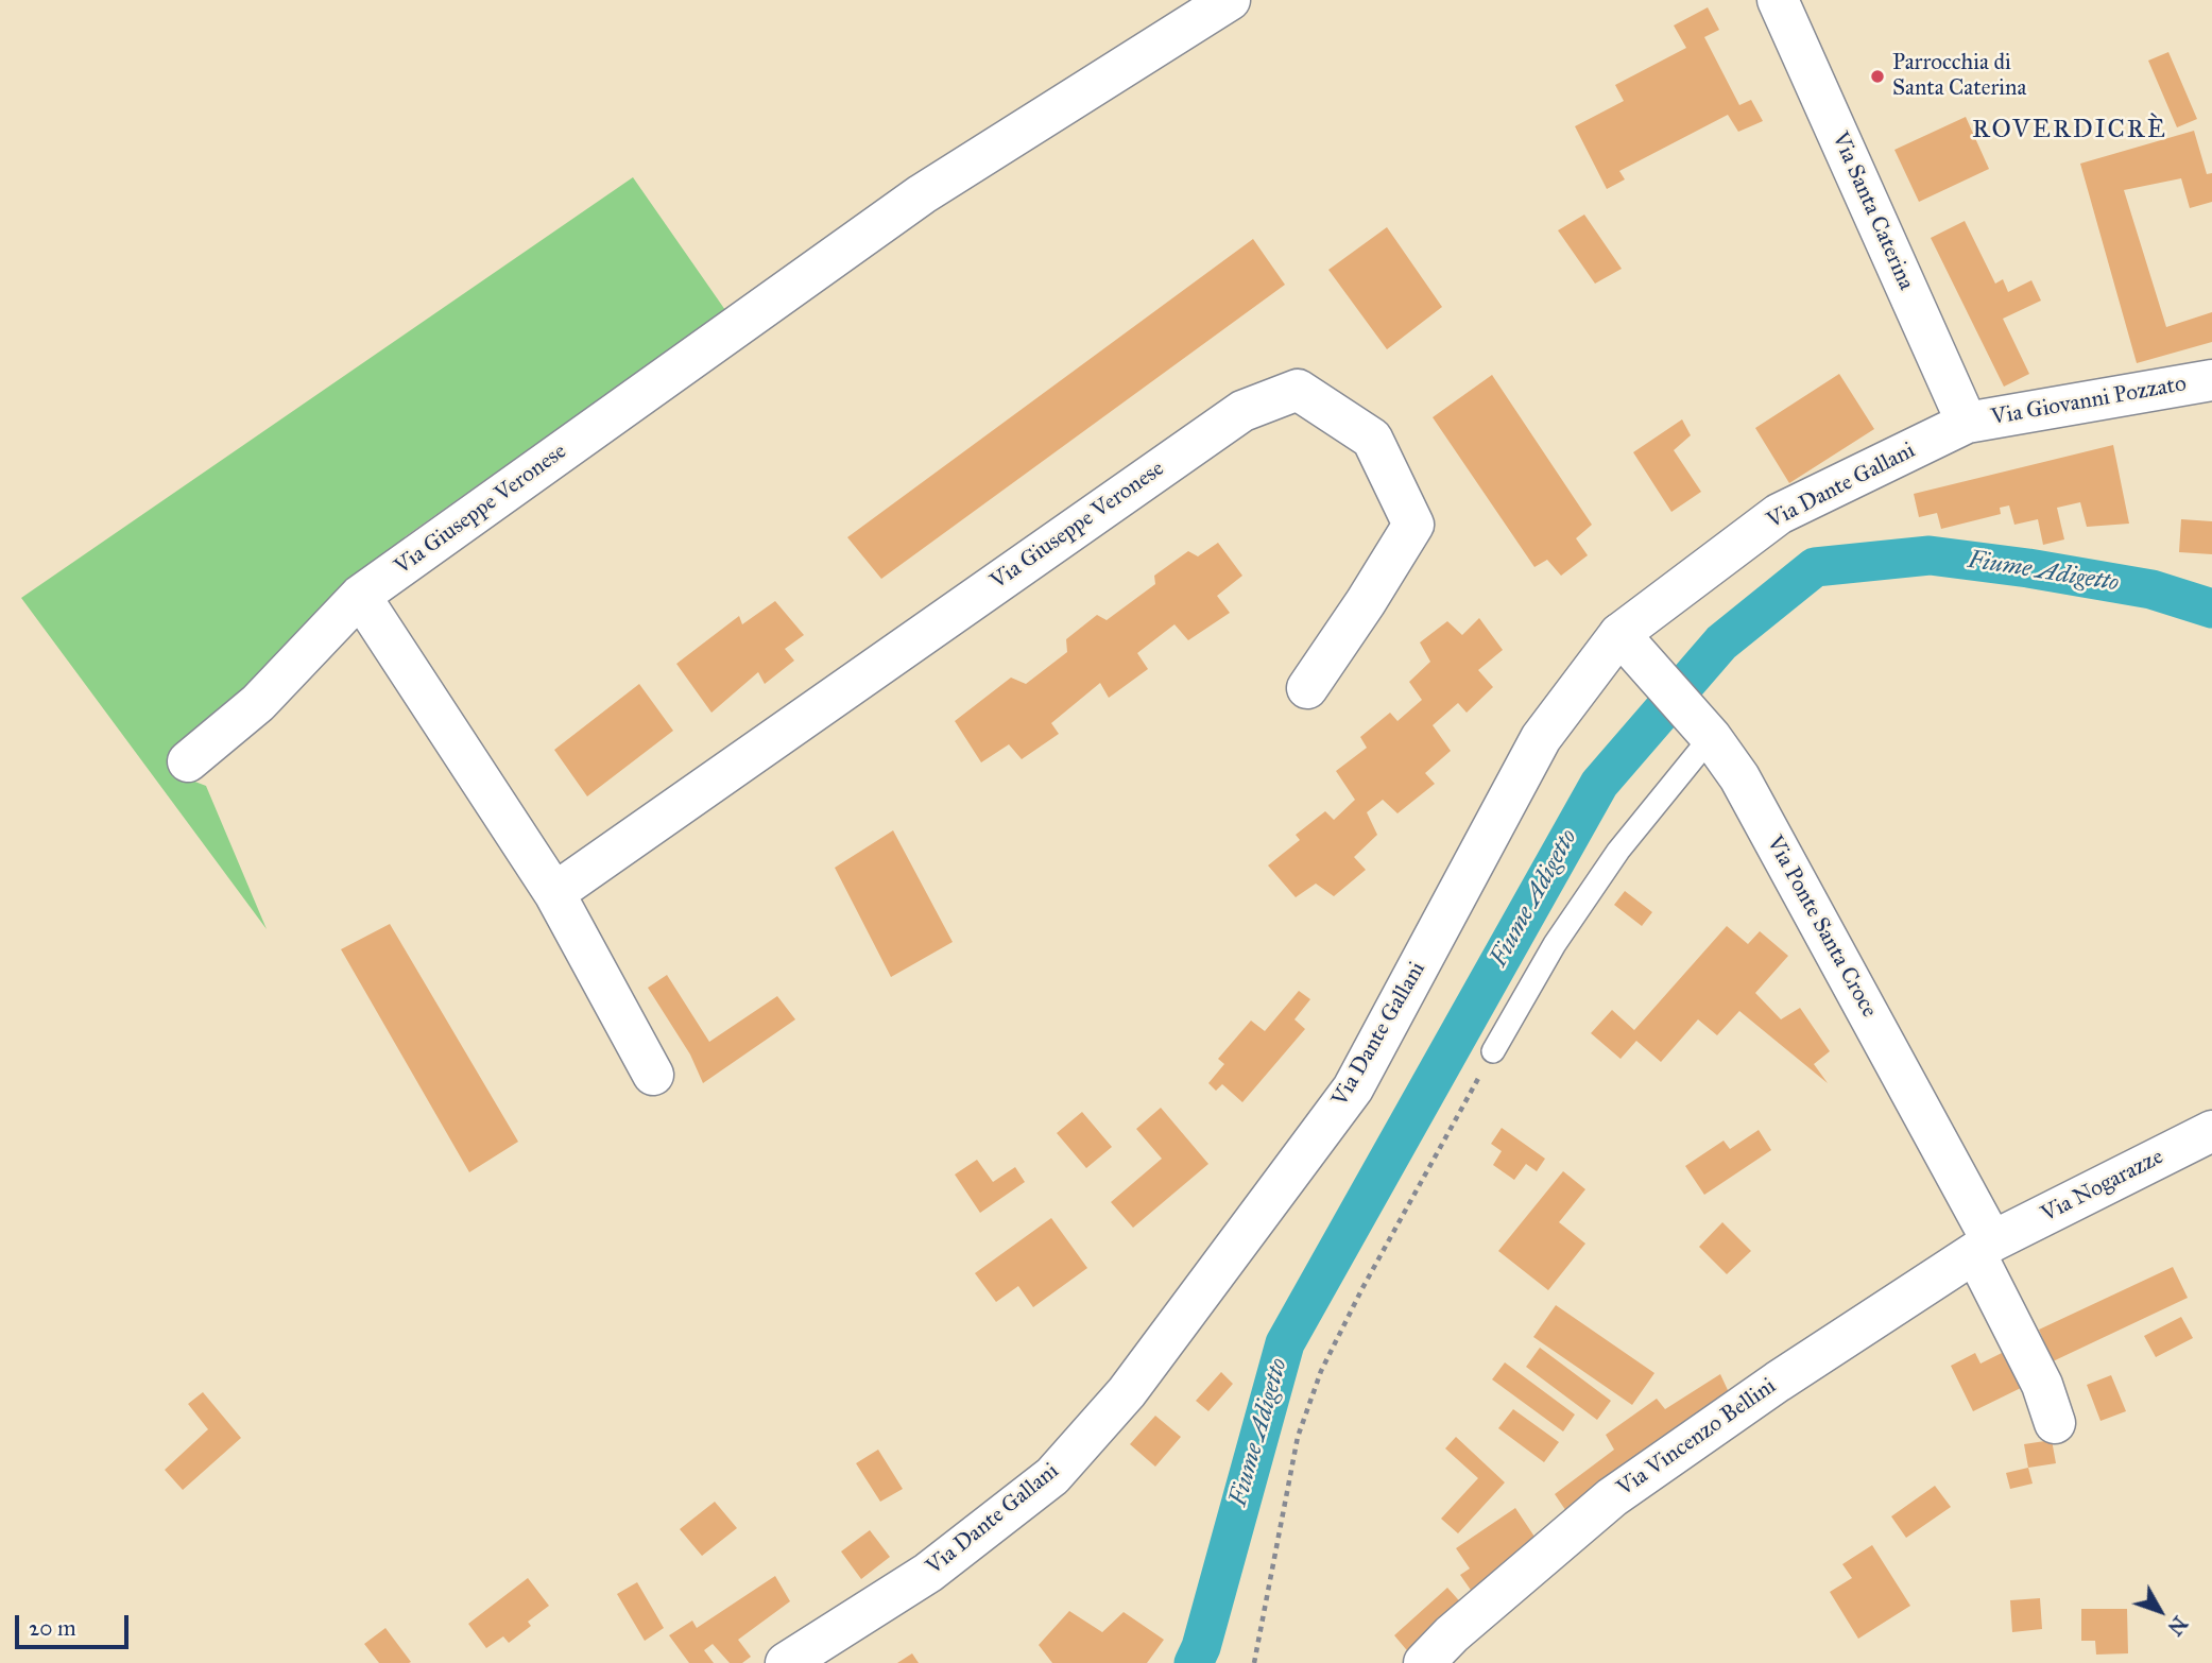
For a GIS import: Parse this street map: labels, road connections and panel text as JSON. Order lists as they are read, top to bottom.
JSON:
{
  "streets": {
    "street": [
      "Via Santa Caterina",
      "Via Giovanni Pozzato",
      "Via Dante Gallani",
      "Via Giuseppe Veronese",
      "Via Ponte Santa Croce",
      "Via Nogarazze",
      "Via Vincenzo Bellini"
    ]
  },
  "crossings": [
    ["Via Santa Caterina", "Via Giovanni Pozzato"],
    ["Via Santa Caterina", "Via Dante Gallani"],
    ["Via Giovanni Pozzato", "Via Dante Gallani"],
    ["Via Dante Gallani", "Via Ponte Santa Croce"],
    ["Via Ponte Santa Croce", "Via Nogarazze"],
    ["Via Ponte Santa Croce", "Via Vincenzo Bellini"],
    ["Via Nogarazze", "Via Vincenzo Bellini"]
  ],
  "districts": ["ROVERDICRÈ"],
  "water": ["Fiume Adigetto"],
  "places": ["Parrocchia di Santa Caterina"],
  "scale_bar": "20 m",
  "north": "bottom right"
}
